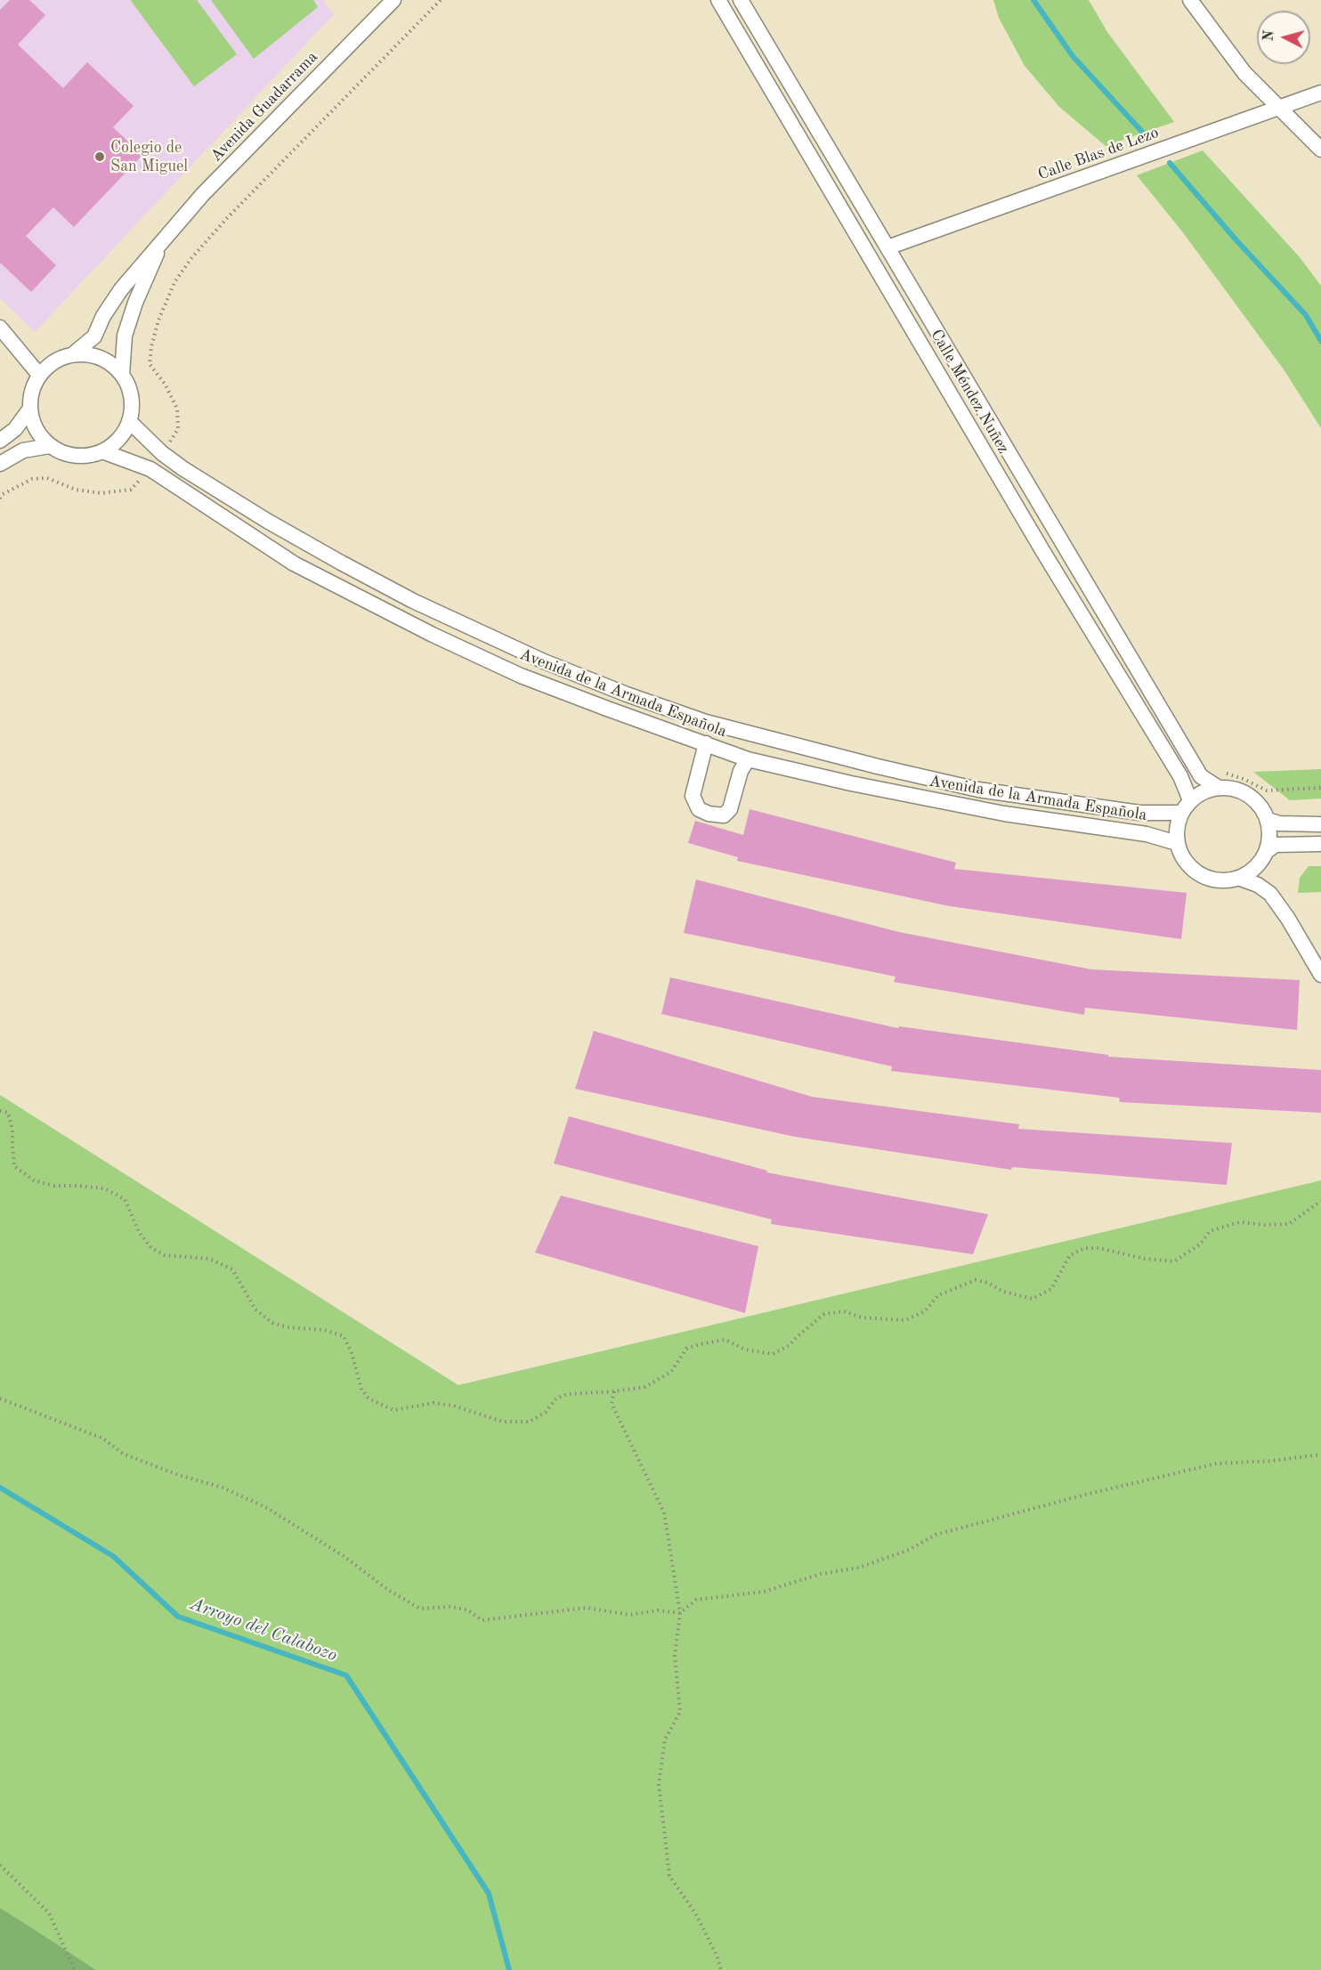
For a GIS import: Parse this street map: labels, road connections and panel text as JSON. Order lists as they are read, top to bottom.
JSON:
{
  "streets": {
    "street": [
      "Avenida Guadarrama",
      "Calle Blas de Lezo",
      "Calle Méndez Nuñez",
      "Avenida de la Armada Española"
    ]
  },
  "crossings": [
    ["Avenida Guadarrama", "Avenida de la Armada Española"],
    ["Calle Blas de Lezo", "Calle Méndez Nuñez"],
    ["Calle Méndez Nuñez", "Avenida de la Armada Española"]
  ],
  "water": ["Arroyo del Calabozo"],
  "places": ["Colegio de San Miguel"],
  "north": "left"
}
